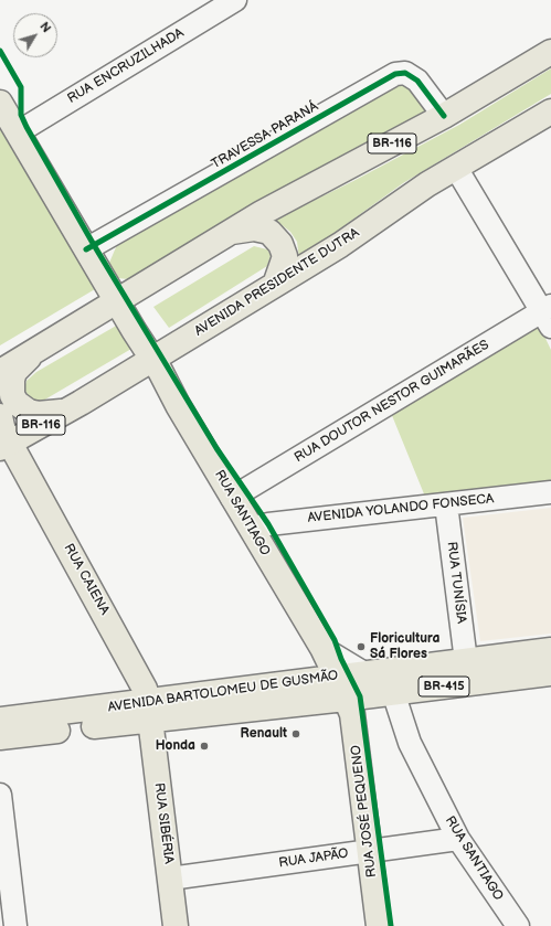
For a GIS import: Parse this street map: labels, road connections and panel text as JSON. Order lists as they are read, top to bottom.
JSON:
{
  "streets": {
    "main road": [
      "BR-116",
      "AVENIDA PRESIDENTE DUTRA",
      "RUA SANTIAGO",
      "RUA CAIENA",
      "BR-415",
      "AVENIDA BARTOLOMEU DE GUSMÃO",
      "RUA JOSÉ PEQUENO",
      "RUA SIBÉRIA"
    ],
    "street": [
      "RUA ENCRUZILHADA",
      "TRAVESSA PARANÁ",
      "RUA DOUTOR NESTOR GUIMARÃES",
      "AVENIDA YOLANDO FONSECA",
      "RUA TUNÍSIA",
      "RUA JAPÃO"
    ]
  },
  "crossings": [
    ["RUA ENCRUZILHADA", "RUA SANTIAGO"],
    ["TRAVESSA PARANÁ", "BR-116"],
    ["TRAVESSA PARANÁ", "RUA SANTIAGO"],
    ["BR-116", "RUA SANTIAGO"],
    ["AVENIDA PRESIDENTE DUTRA", "RUA SANTIAGO"],
    ["AVENIDA PRESIDENTE DUTRA", "RUA CAIENA"],
    ["RUA DOUTOR NESTOR GUIMARÃES", "RUA SANTIAGO"],
    ["AVENIDA YOLANDO FONSECA", "RUA SANTIAGO"],
    ["AVENIDA YOLANDO FONSECA", "RUA TUNÍSIA"],
    ["RUA SANTIAGO", "AVENIDA BARTOLOMEU DE GUSMÃO"],
    ["RUA SANTIAGO", "RUA JOSÉ PEQUENO"],
    ["RUA SANTIAGO", "RUA JAPÃO"],
    ["RUA CAIENA", "AVENIDA BARTOLOMEU DE GUSMÃO"],
    ["RUA CAIENA", "RUA SIBÉRIA"],
    ["RUA TUNÍSIA", "AVENIDA BARTOLOMEU DE GUSMÃO"],
    ["AVENIDA BARTOLOMEU DE GUSMÃO", "RUA JOSÉ PEQUENO"],
    ["AVENIDA BARTOLOMEU DE GUSMÃO", "RUA SIBÉRIA"],
    ["RUA JOSÉ PEQUENO", "RUA JAPÃO"],
    ["RUA SIBÉRIA", "RUA JAPÃO"]
  ],
  "places": ["Floricultura Sá Flores", "Renault", "Honda"],
  "north": "top right"
}
